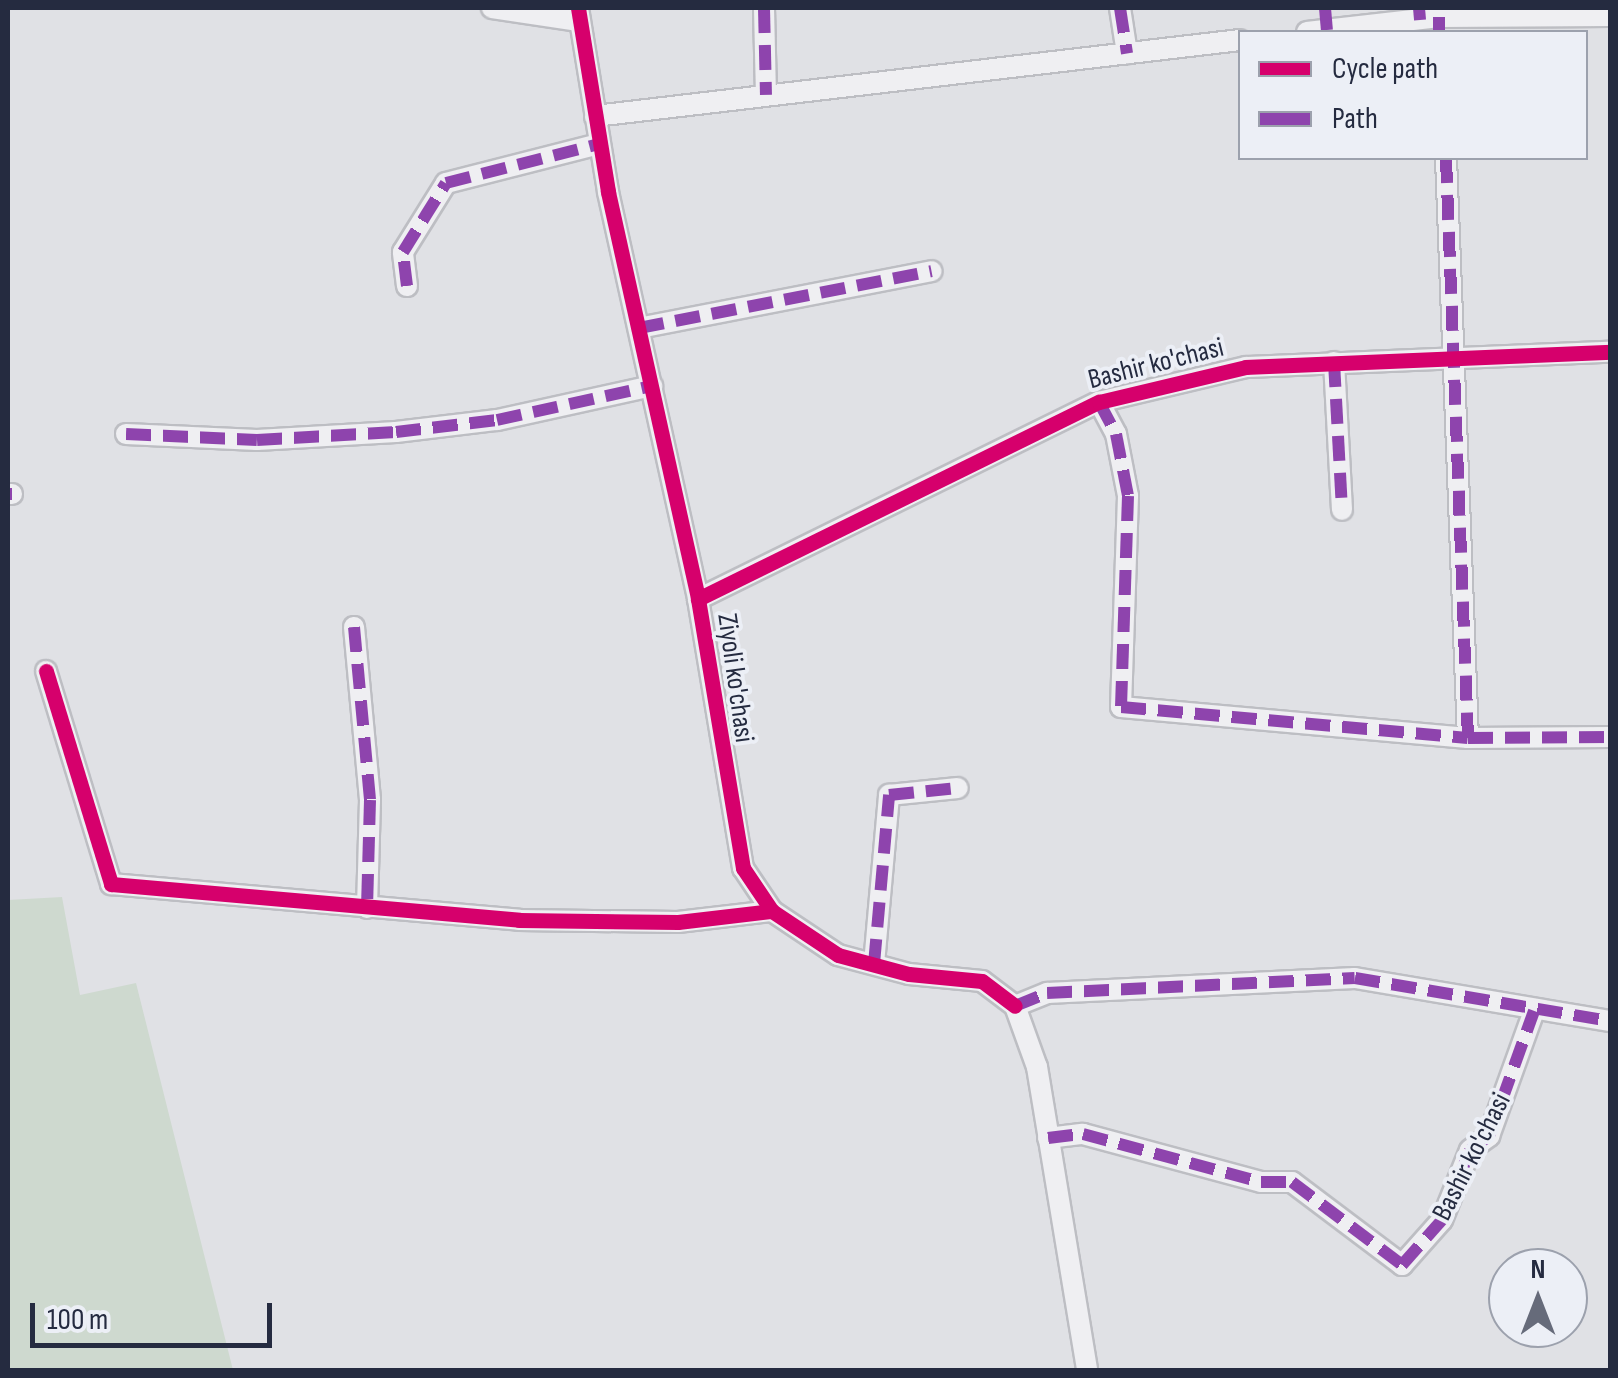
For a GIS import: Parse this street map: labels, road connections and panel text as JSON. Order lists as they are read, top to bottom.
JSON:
{
  "streets": {
    "street": ["Bashir ko'chasi", "Ziyoli ko'chasi"]
  },
  "crossings": [
    ["Bashir ko'chasi", "Ziyoli ko'chasi"]
  ],
  "legend": ["Cycle path", "Path"],
  "scale_bar": "100 m",
  "north": "top"
}
